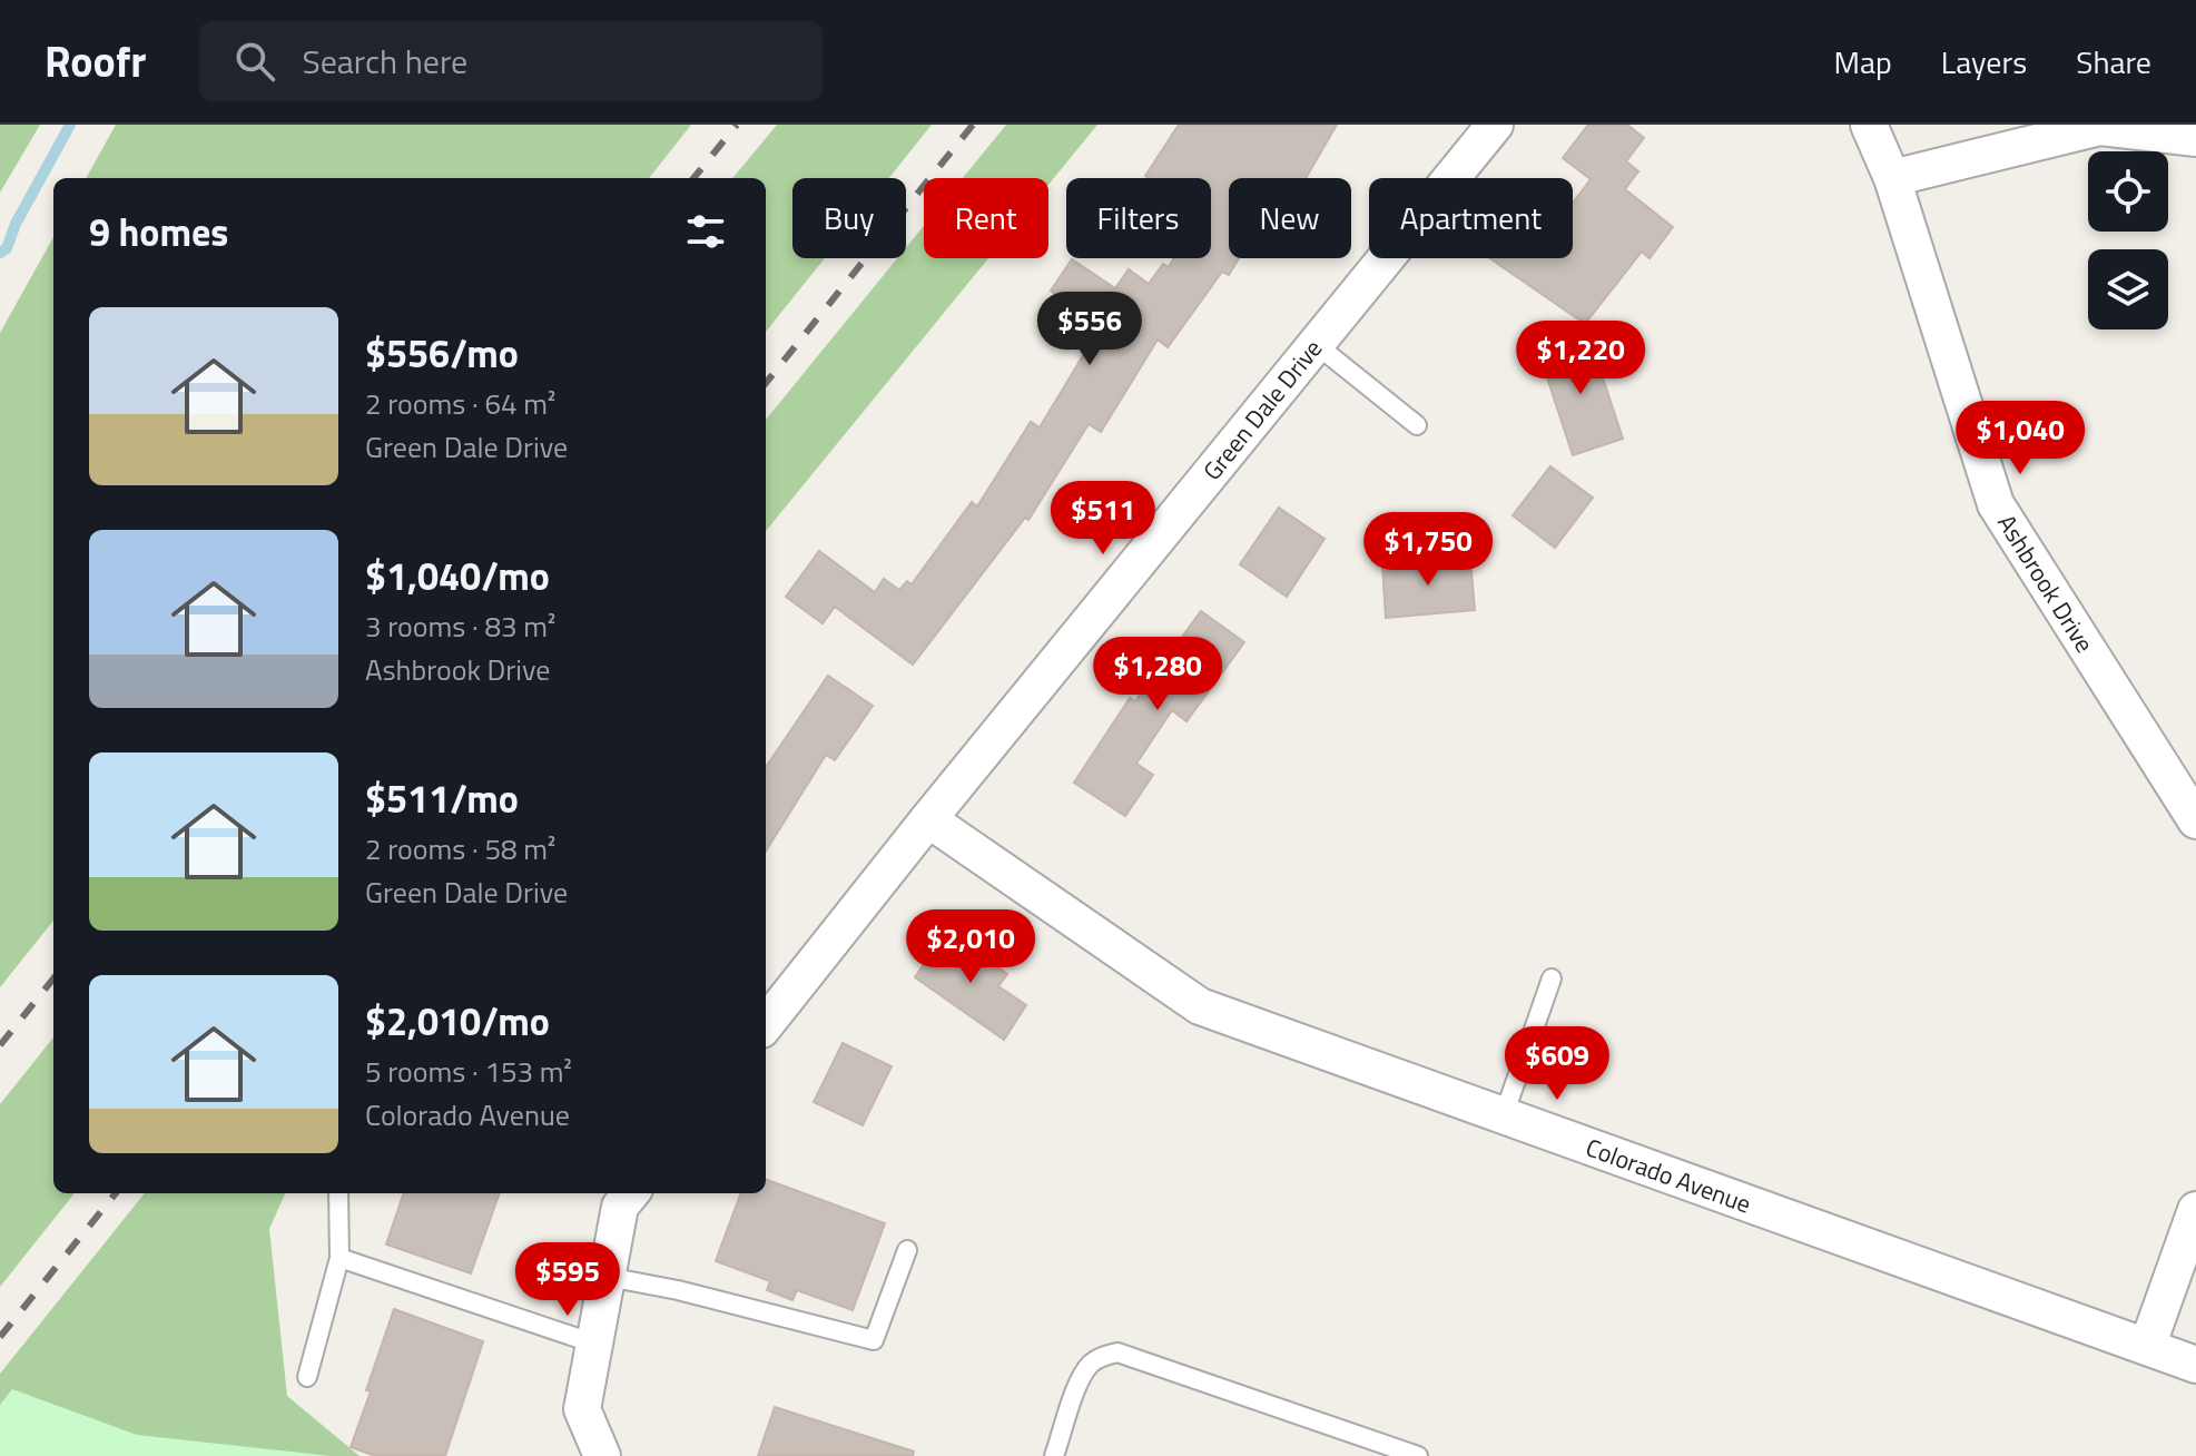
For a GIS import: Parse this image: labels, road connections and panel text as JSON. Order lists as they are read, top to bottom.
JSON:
{
  "streets": {
    "street": ["Green Dale Drive", "Ashbrook Drive", "Colorado Avenue"]
  },
  "crossings": [
    ["Green Dale Drive", "Colorado Avenue"]
  ],
  "page": {
    "header": "Roofr",
    "search": "Search here",
    "nav": ["Map", "Layers", "Share"],
    "chip": [
      "Buy",
      "Rent",
      "Filters",
      "New",
      "Apartment"
    ],
    "heading": "9 homes",
    "list": [
      {
        "name": "$556/mo",
        "note": "2 rooms · 64 m² · Green Dale Drive"
      },
      {
        "name": "$1,040/mo",
        "note": "3 rooms · 83 m² · Ashbrook Drive"
      },
      {
        "name": "$511/mo",
        "note": "2 rooms · 58 m² · Green Dale Drive"
      },
      {
        "name": "$2,010/mo",
        "note": "5 rooms · 153 m² · Colorado Avenue"
      }
    ],
    "price": [
      "$556",
      "$1,220",
      "$1,040",
      "$511",
      "$1,750",
      "$1,280",
      "$2,010",
      "$609",
      "$595"
    ]
  }
}
